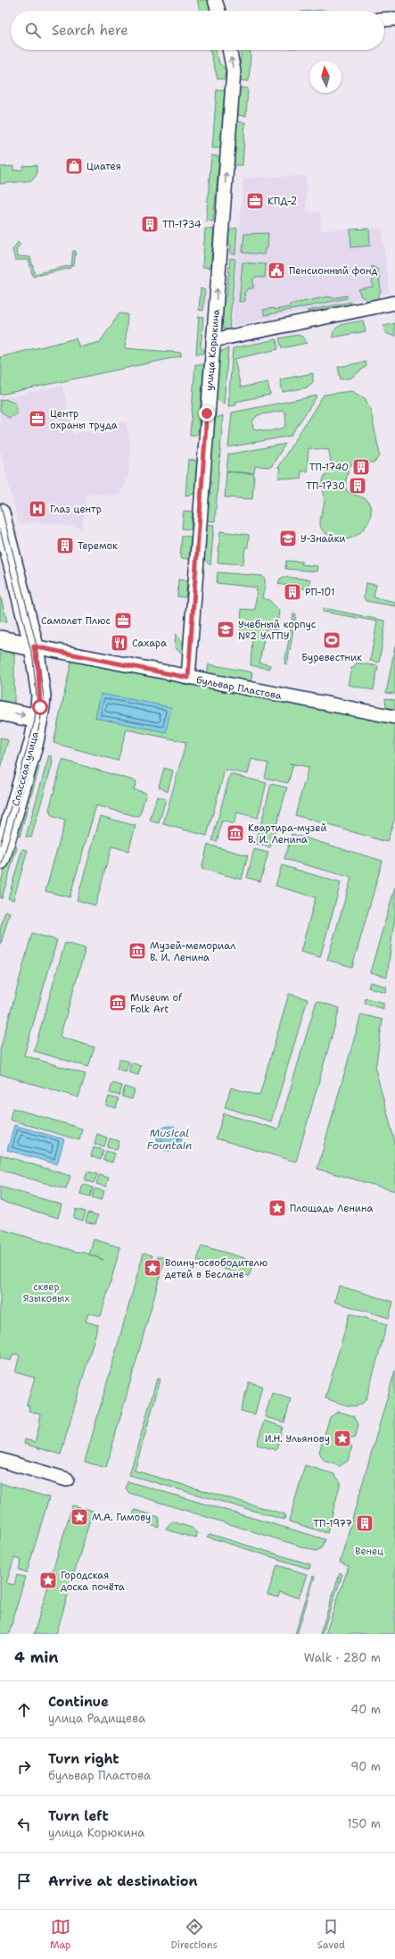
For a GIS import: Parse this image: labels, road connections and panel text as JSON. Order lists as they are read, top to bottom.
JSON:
{
  "streets": {
    "street": ["улица Корюкина", "бульвар Пластова", "Спасская улица"]
  },
  "crossings": [
    ["улица Корюкина", "бульвар Пластова"],
    ["бульвар Пластова", "Спасская улица"]
  ],
  "one_way": ["улица Корюкина"],
  "water": ["Musical Fountain"],
  "parks": ["сквер Языковых", "Венец"],
  "places": {
    "shop": ["Циатея"],
    "office": ["КПД-2", "Центр охраны труда", "Самолет Плюс"],
    "building": [
      "ТП-1734",
      "ТП-1740",
      "ТП-1730",
      "Теремок",
      "РП-101",
      "ТП-1977"
    ],
    "public building": ["Пенсионный фонд"],
    "hospital": ["Глаз центр"],
    "school or university": ["У-Знайки", "Учебный корпус №2 УлГПУ"],
    "sports": ["Буревестник"],
    "restaurant": ["Сахара"],
    "museum": ["Квартира-музей В. И. Ленина", "Музей-мемориал В. И. Ленина", "Museum of Folk Art"],
    "place": [
      "Площадь Ленина",
      "Воину-освободителю детей в Беслане",
      "И.Н. Ульянову",
      "М.А. Гимову",
      "Городская доска почёта"
    ]
  },
  "north": "top",
  "page": {
    "search": "Search here",
    "heading": ["4 min", "Walk · 280 m"],
    "list": [
      ["Continue", "улица Радищева", "40 m"],
      ["Turn right", "бульвар Пластова", "90 m"],
      ["Turn left", "улица Корюкина", "150 m"],
      "Arrive at destination"
    ],
    "nav": ["Map", "Directions", "Saved"]
  }
}
